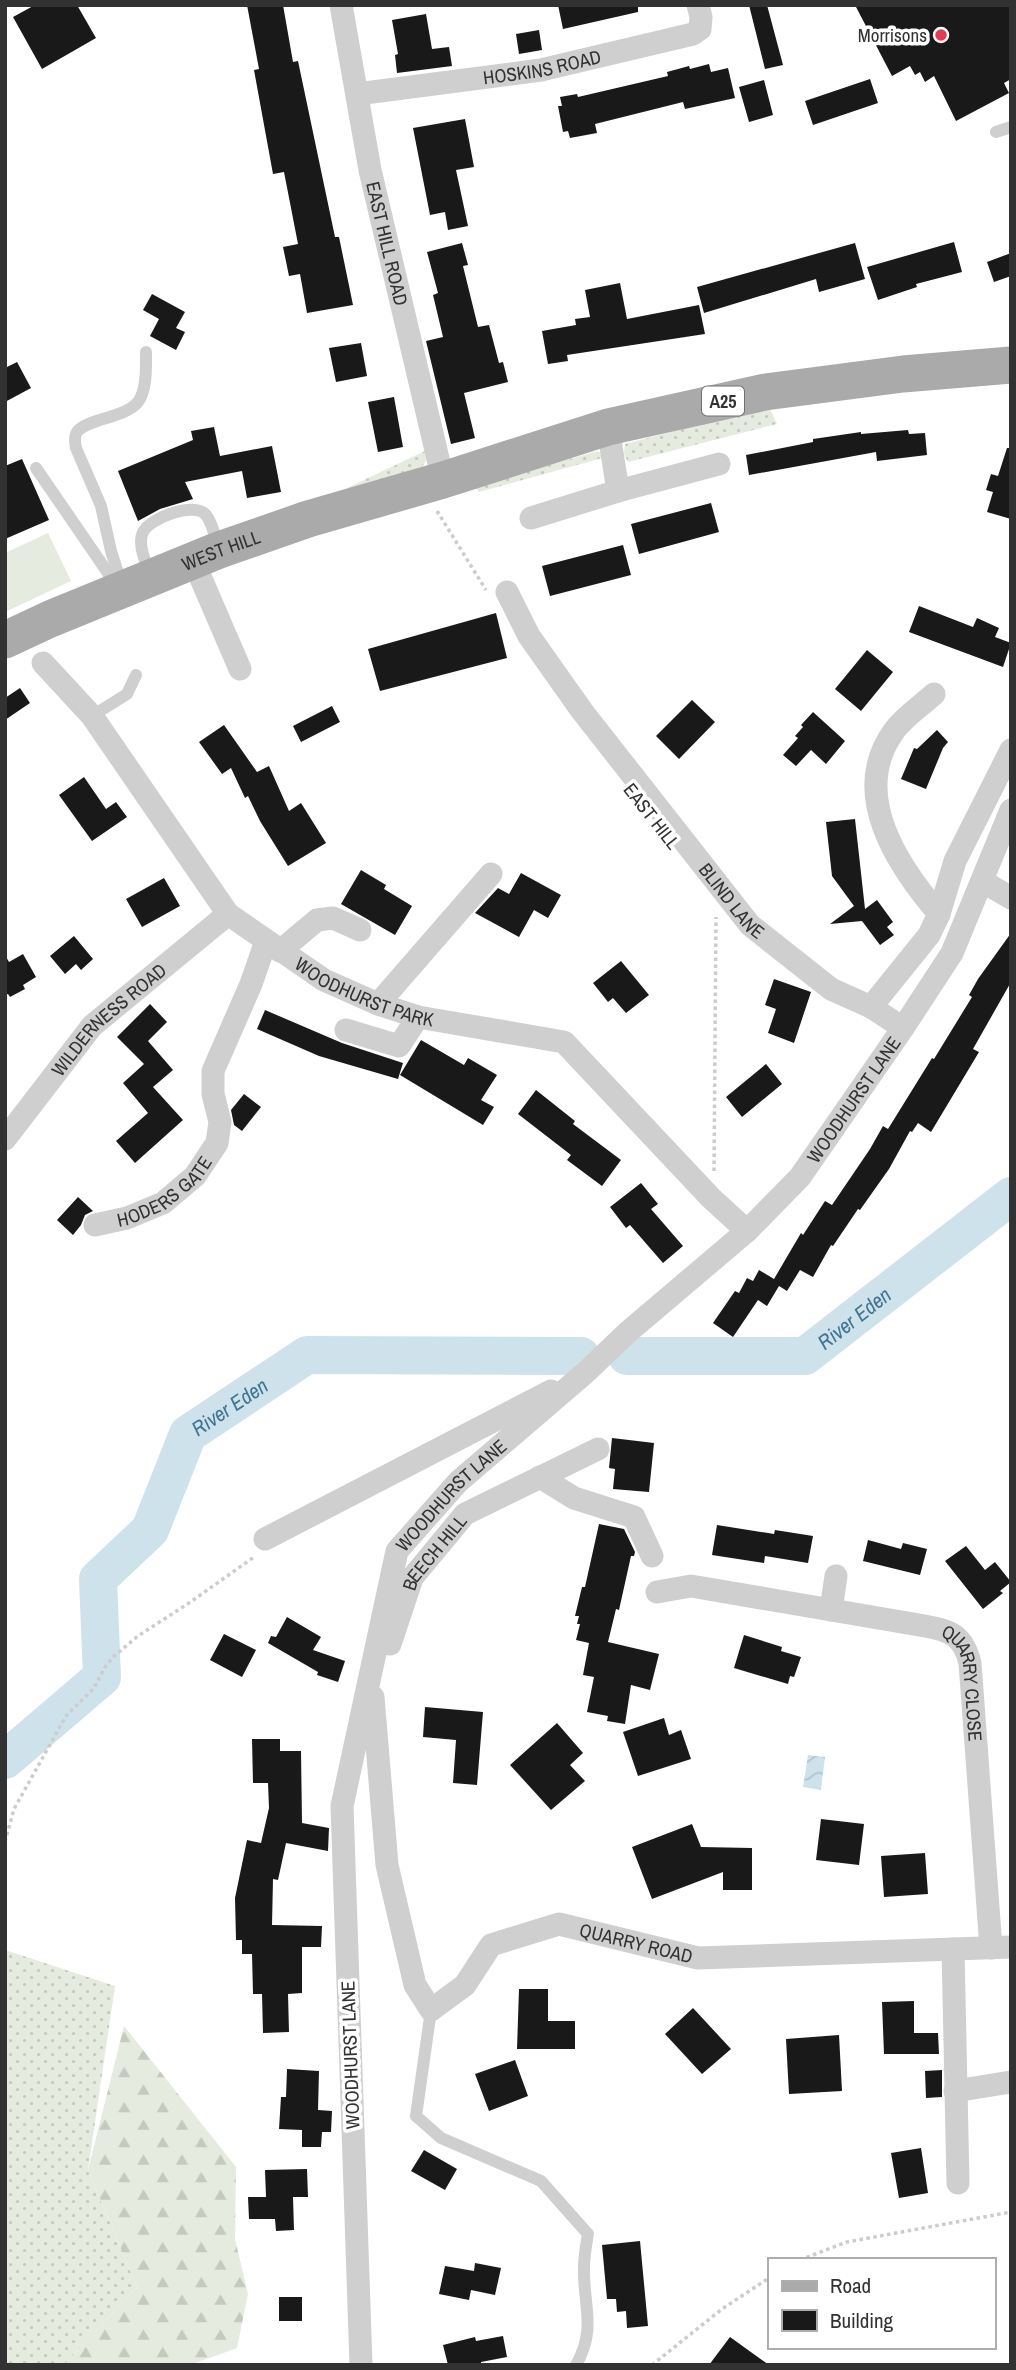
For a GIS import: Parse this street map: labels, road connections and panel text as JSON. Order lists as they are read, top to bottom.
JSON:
{
  "streets": {
    "main road": ["A25", "WEST HILL"],
    "street": [
      "HOSKINS ROAD",
      "EAST HILL ROAD",
      "BLIND LANE",
      "WOODHURST PARK",
      "WILDERNESS ROAD",
      "WOODHURST LANE",
      "HODERS GATE",
      "BEECH HILL",
      "QUARRY CLOSE",
      "QUARRY ROAD"
    ]
  },
  "crossings": [
    ["HOSKINS ROAD", "EAST HILL ROAD"],
    ["EAST HILL ROAD", "A25"],
    ["EAST HILL ROAD", "WEST HILL"],
    ["A25", "WEST HILL"],
    ["BLIND LANE", "WOODHURST LANE"],
    ["WOODHURST PARK", "WILDERNESS ROAD"],
    ["WOODHURST PARK", "WOODHURST LANE"],
    ["WOODHURST PARK", "HODERS GATE"],
    ["QUARRY CLOSE", "QUARRY ROAD"]
  ],
  "water": ["River Eden"],
  "places": ["Morrisons"],
  "legend": ["Road", "Building"]
}
